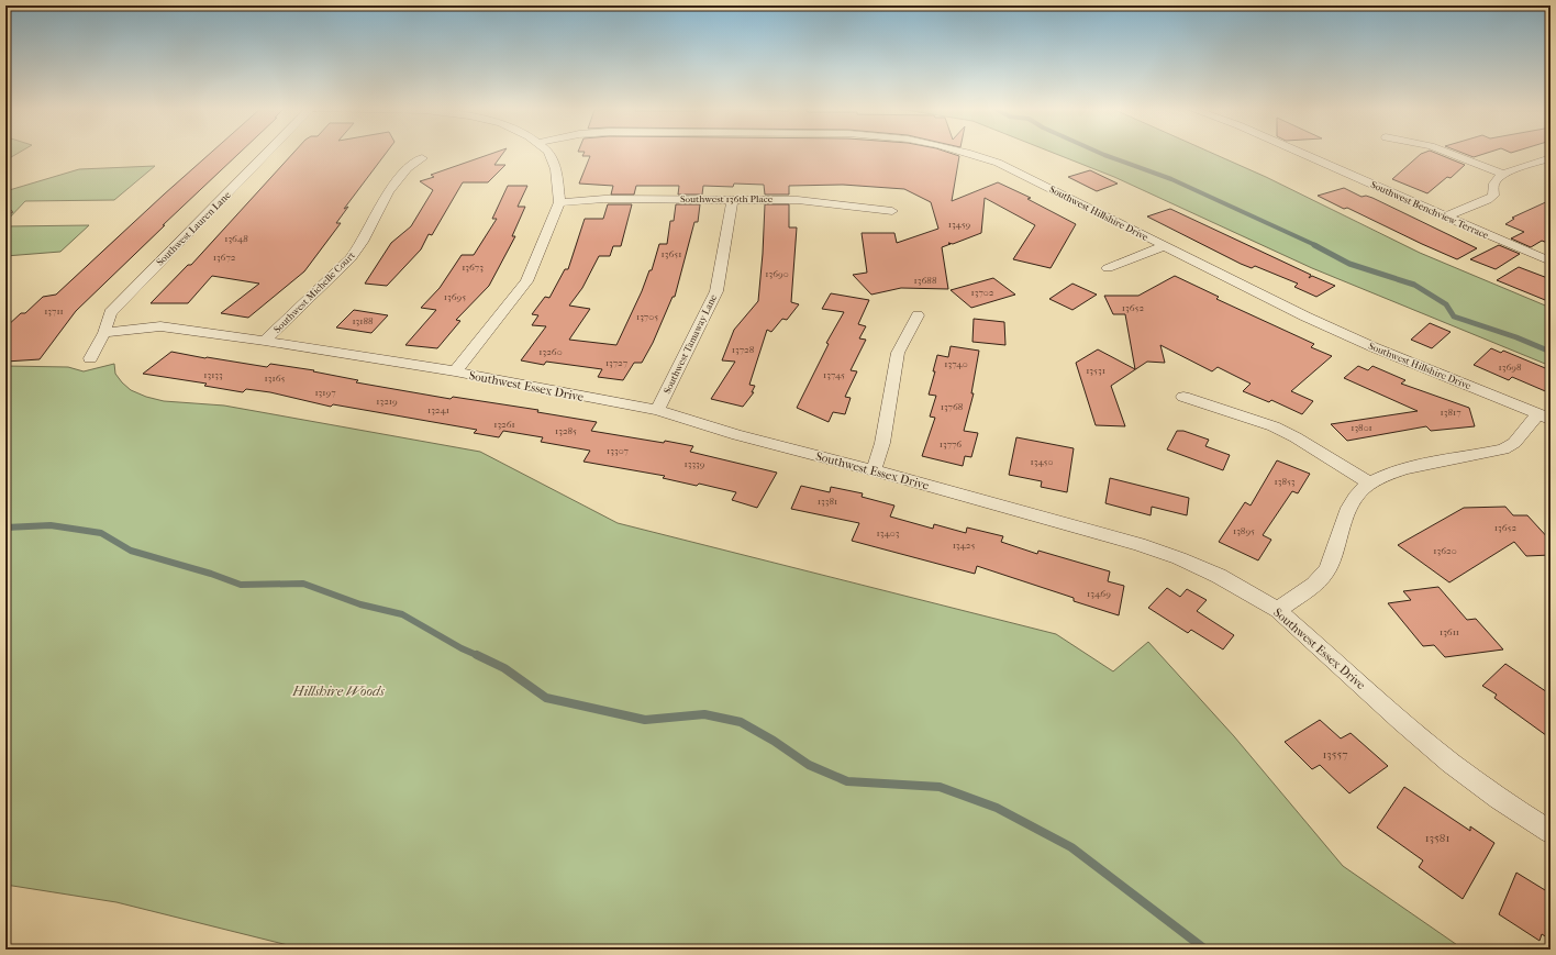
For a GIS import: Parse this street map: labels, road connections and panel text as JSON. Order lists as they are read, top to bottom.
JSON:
{
  "streets": {
    "street": [
      "Southwest 136th Place",
      "Southwest Benchview Terrace",
      "Southwest Hillshire Drive",
      "Southwest Lauren Lane",
      "Southwest Michelle Court",
      "Southwest Tamaway Lane",
      "Southwest Essex Drive"
    ]
  },
  "crossings": [
    ["Southwest 136th Place", "Southwest Tamaway Lane"],
    ["Southwest Lauren Lane", "Southwest Essex Drive"],
    ["Southwest Michelle Court", "Southwest Essex Drive"],
    ["Southwest Tamaway Lane", "Southwest Essex Drive"]
  ],
  "parks": ["Hillshire Woods"],
  "house_numbers": [
    "13459",
    "13648",
    "13651",
    "13672",
    "13673",
    "13690",
    "13688",
    "13702",
    "13695",
    "13652",
    "13711",
    "13705",
    "13188",
    "13728",
    "13260",
    "13727",
    "13740",
    "13698",
    "13531",
    "13133",
    "13745",
    "13165",
    "13197",
    "13219",
    "13768",
    "13241",
    "13817",
    "13261",
    "13801",
    "13285",
    "13776",
    "13307",
    "13450",
    "13339",
    "13853",
    "13381",
    "13652",
    "13895",
    "13403",
    "13425",
    "13620",
    "13469",
    "13611",
    "13557",
    "13581"
  ]
}
